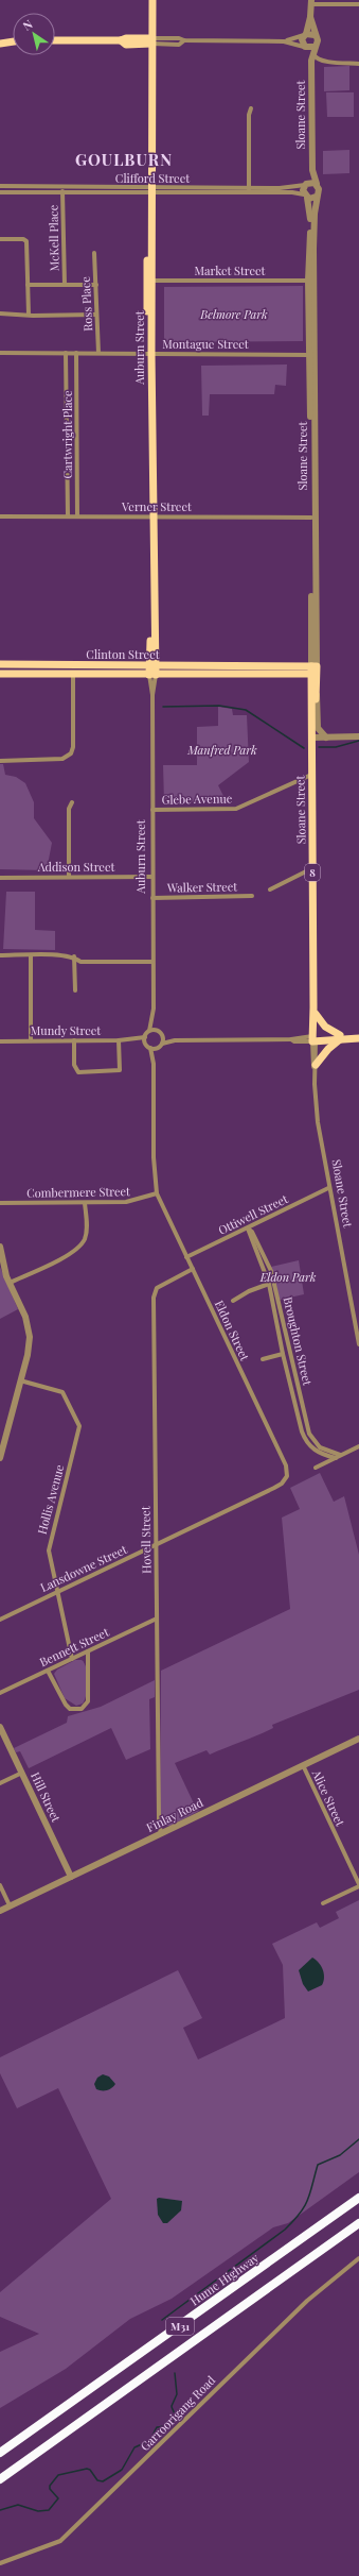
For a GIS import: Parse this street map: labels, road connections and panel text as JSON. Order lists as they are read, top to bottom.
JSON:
{
  "streets": {
    "highway": ["Hume Highway", "M31"],
    "main road": [
      "Sloane Street",
      "Auburn Street",
      "Clinton Street",
      "8"
    ],
    "street": [
      "Clifford Street",
      "McKell Place",
      "Market Street",
      "Ross Place",
      "Montague Street",
      "Cartwright Place",
      "Verner Street",
      "Glebe Avenue",
      "Addison Street",
      "Walker Street",
      "Mundy Street",
      "Combermere Street",
      "Ottiwell Street",
      "Eldon Street",
      "Broughton Street",
      "Hollis Avenue",
      "Hovell Street",
      "Lansdowne Street",
      "Bennett Street",
      "Hill Street",
      "Alice Street",
      "Finlay Road",
      "Garroorigang Road"
    ]
  },
  "crossings": [
    ["Sloane Street", "Clifford Street"],
    ["Sloane Street", "Market Street"],
    ["Sloane Street", "Montague Street"],
    ["Sloane Street", "Verner Street"],
    ["Sloane Street", "Clinton Street"],
    ["Sloane Street", "Glebe Avenue"],
    ["Sloane Street", "Ottiwell Street"],
    ["Clifford Street", "McKell Place"],
    ["Clifford Street", "Auburn Street"],
    ["Market Street", "Auburn Street"],
    ["Ross Place", "Montague Street"],
    ["Montague Street", "Auburn Street"],
    ["Montague Street", "Cartwright Place"],
    ["Auburn Street", "Verner Street"],
    ["Auburn Street", "Clinton Street"],
    ["Auburn Street", "Glebe Avenue"],
    ["Auburn Street", "Addison Street"],
    ["Auburn Street", "Walker Street"],
    ["Auburn Street", "Mundy Street"],
    ["Cartwright Place", "Verner Street"],
    ["Combermere Street", "Eldon Street"],
    ["Ottiwell Street", "Eldon Street"],
    ["Ottiwell Street", "Broughton Street"],
    ["Eldon Street", "Hovell Street"],
    ["Eldon Street", "Lansdowne Street"],
    ["Hollis Avenue", "Lansdowne Street"],
    ["Hollis Avenue", "Bennett Street"],
    ["Hovell Street", "Lansdowne Street"],
    ["Hovell Street", "Bennett Street"],
    ["Hovell Street", "Finlay Road"],
    ["Hill Street", "Finlay Road"],
    ["Alice Street", "Finlay Road"]
  ],
  "districts": ["GOULBURN"],
  "parks": ["Belmore Park", "Manfred Park", "Eldon Park"],
  "north": "top left"
}
